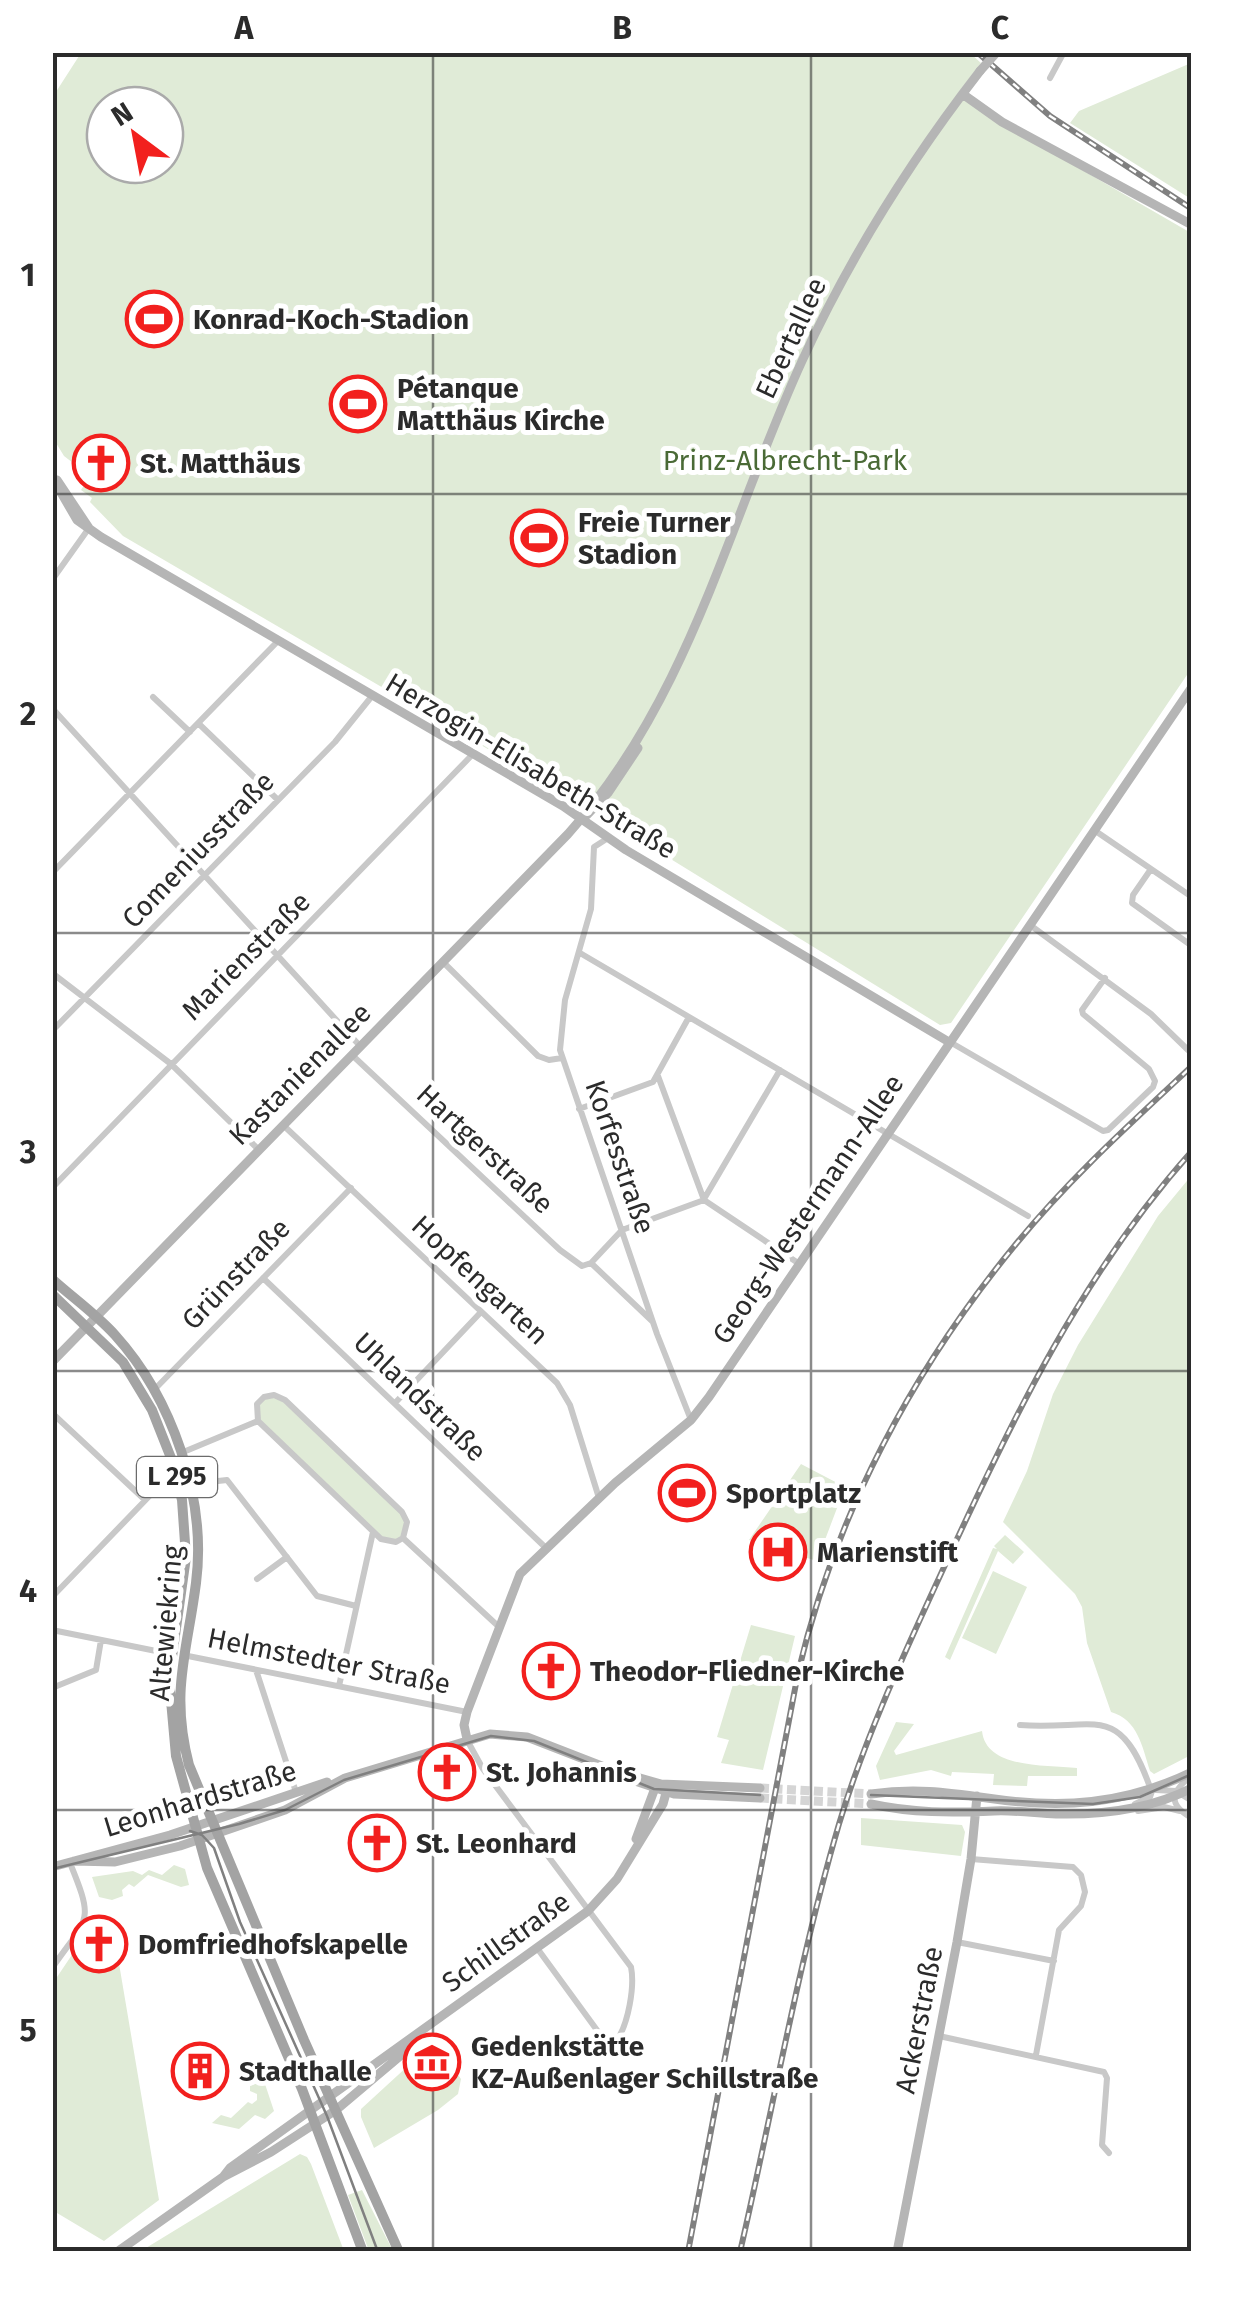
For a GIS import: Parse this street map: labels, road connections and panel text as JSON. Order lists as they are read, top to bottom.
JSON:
{
  "streets": {
    "main road": ["L 295", "Altewiekring"],
    "street": [
      "Ebertallee",
      "Herzogin-Elisabeth-Straße",
      "Comeniusstraße",
      "Marienstraße",
      "Kastanienallee",
      "Hartgerstraße",
      "Korfesstraße",
      "Georg-Westermann-Allee",
      "Grünstraße",
      "Hopfengarten",
      "Uhlandstraße",
      "Helmstedter Straße",
      "Leonhardstraße",
      "Schillstraße",
      "Ackerstraße"
    ]
  },
  "crossings": [
    ["Ebertallee", "Herzogin-Elisabeth-Straße"],
    ["Ebertallee", "Kastanienallee"],
    ["Herzogin-Elisabeth-Straße", "Comeniusstraße"],
    ["Herzogin-Elisabeth-Straße", "Marienstraße"],
    ["Herzogin-Elisabeth-Straße", "Kastanienallee"],
    ["Herzogin-Elisabeth-Straße", "Georg-Westermann-Allee"],
    ["Kastanienallee", "Hartgerstraße"],
    ["Kastanienallee", "Korfesstraße"],
    ["Kastanienallee", "Hopfengarten"],
    ["Kastanienallee", "Altewiekring"],
    ["Hartgerstraße", "Korfesstraße"],
    ["Korfesstraße", "Georg-Westermann-Allee"],
    ["Georg-Westermann-Allee", "Hopfengarten"],
    ["Georg-Westermann-Allee", "Uhlandstraße"],
    ["Georg-Westermann-Allee", "Helmstedter Straße"],
    ["Georg-Westermann-Allee", "Leonhardstraße"],
    ["Grünstraße", "Hopfengarten"],
    ["Grünstraße", "Uhlandstraße"],
    ["Grünstraße", "Altewiekring"],
    ["L 295", "Altewiekring"],
    ["L 295", "Leonhardstraße"],
    ["L 295", "Schillstraße"],
    ["Altewiekring", "Helmstedter Straße"],
    ["Altewiekring", "Leonhardstraße"],
    ["Leonhardstraße", "Schillstraße"]
  ],
  "parks": ["Prinz-Albrecht-Park"],
  "places": {
    "sports": [
      "Konrad-Koch-Stadion",
      "Pétanque Matthäus Kirche",
      "Freie Turner Stadion",
      "Sportplatz"
    ],
    "church": [
      "St. Matthäus",
      "Theodor-Fliedner-Kirche",
      "St. Johannis",
      "St. Leonhard",
      "Domfriedhofskapelle"
    ],
    "hospital": ["Marienstift"],
    "museum": ["Gedenkstätte KZ-Außenlager Schillstraße"],
    "building": ["Stadthalle"]
  },
  "north": "top left",
  "grid": {
    "columns": ["A", "B", "C"],
    "rows": [
      "1",
      "2",
      "3",
      "4",
      "5"
    ]
  }
}
